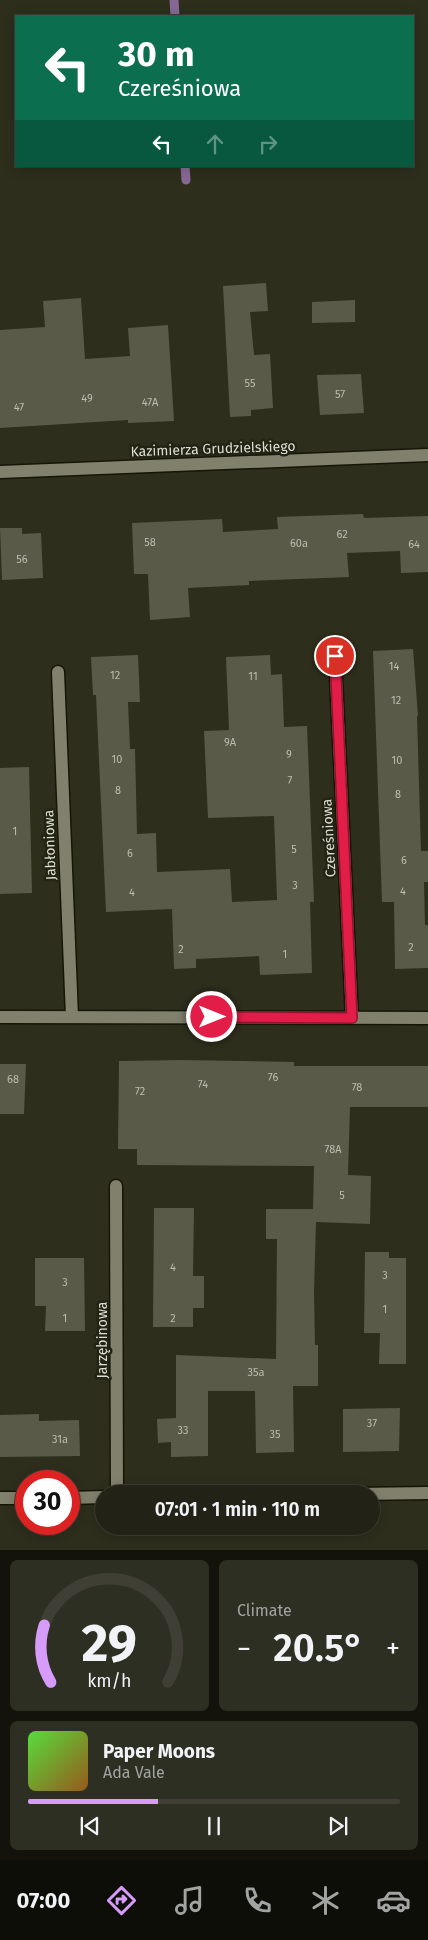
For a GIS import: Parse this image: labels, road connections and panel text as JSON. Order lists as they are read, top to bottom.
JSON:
{
  "streets": {
    "street": [
      "Kazimierza Grudzielskiego",
      "Czereśniowa",
      "Jabłoniowa",
      "Jarzębinowa"
    ]
  },
  "house_numbers": [
    "55",
    "57",
    "49",
    "47A",
    "47",
    "62",
    "58",
    "60a",
    "64",
    "56",
    "14",
    "12",
    "11",
    "12",
    "9A",
    "9",
    "10",
    "10",
    "7",
    "8",
    "8",
    "1",
    "5",
    "6",
    "6",
    "3",
    "4",
    "4",
    "2",
    "2",
    "1",
    "76",
    "68",
    "74",
    "78",
    "72",
    "78A",
    "5",
    "4",
    "3",
    "3",
    "1",
    "1",
    "2",
    "35a",
    "37",
    "33",
    "35",
    "31a"
  ],
  "page": {
    "turn": ["30 m", "Czereśniowa"],
    "limit": "30",
    "trip": "07:01 · 1 min · 110 m",
    "tile": "Climate",
    "heat": ["−", "20.5°", "+"],
    "song": ["Paper Moons", "Ada Vale"],
    "tabs": "07:00",
    "gauge": ["29", "km/h"]
  }
}
